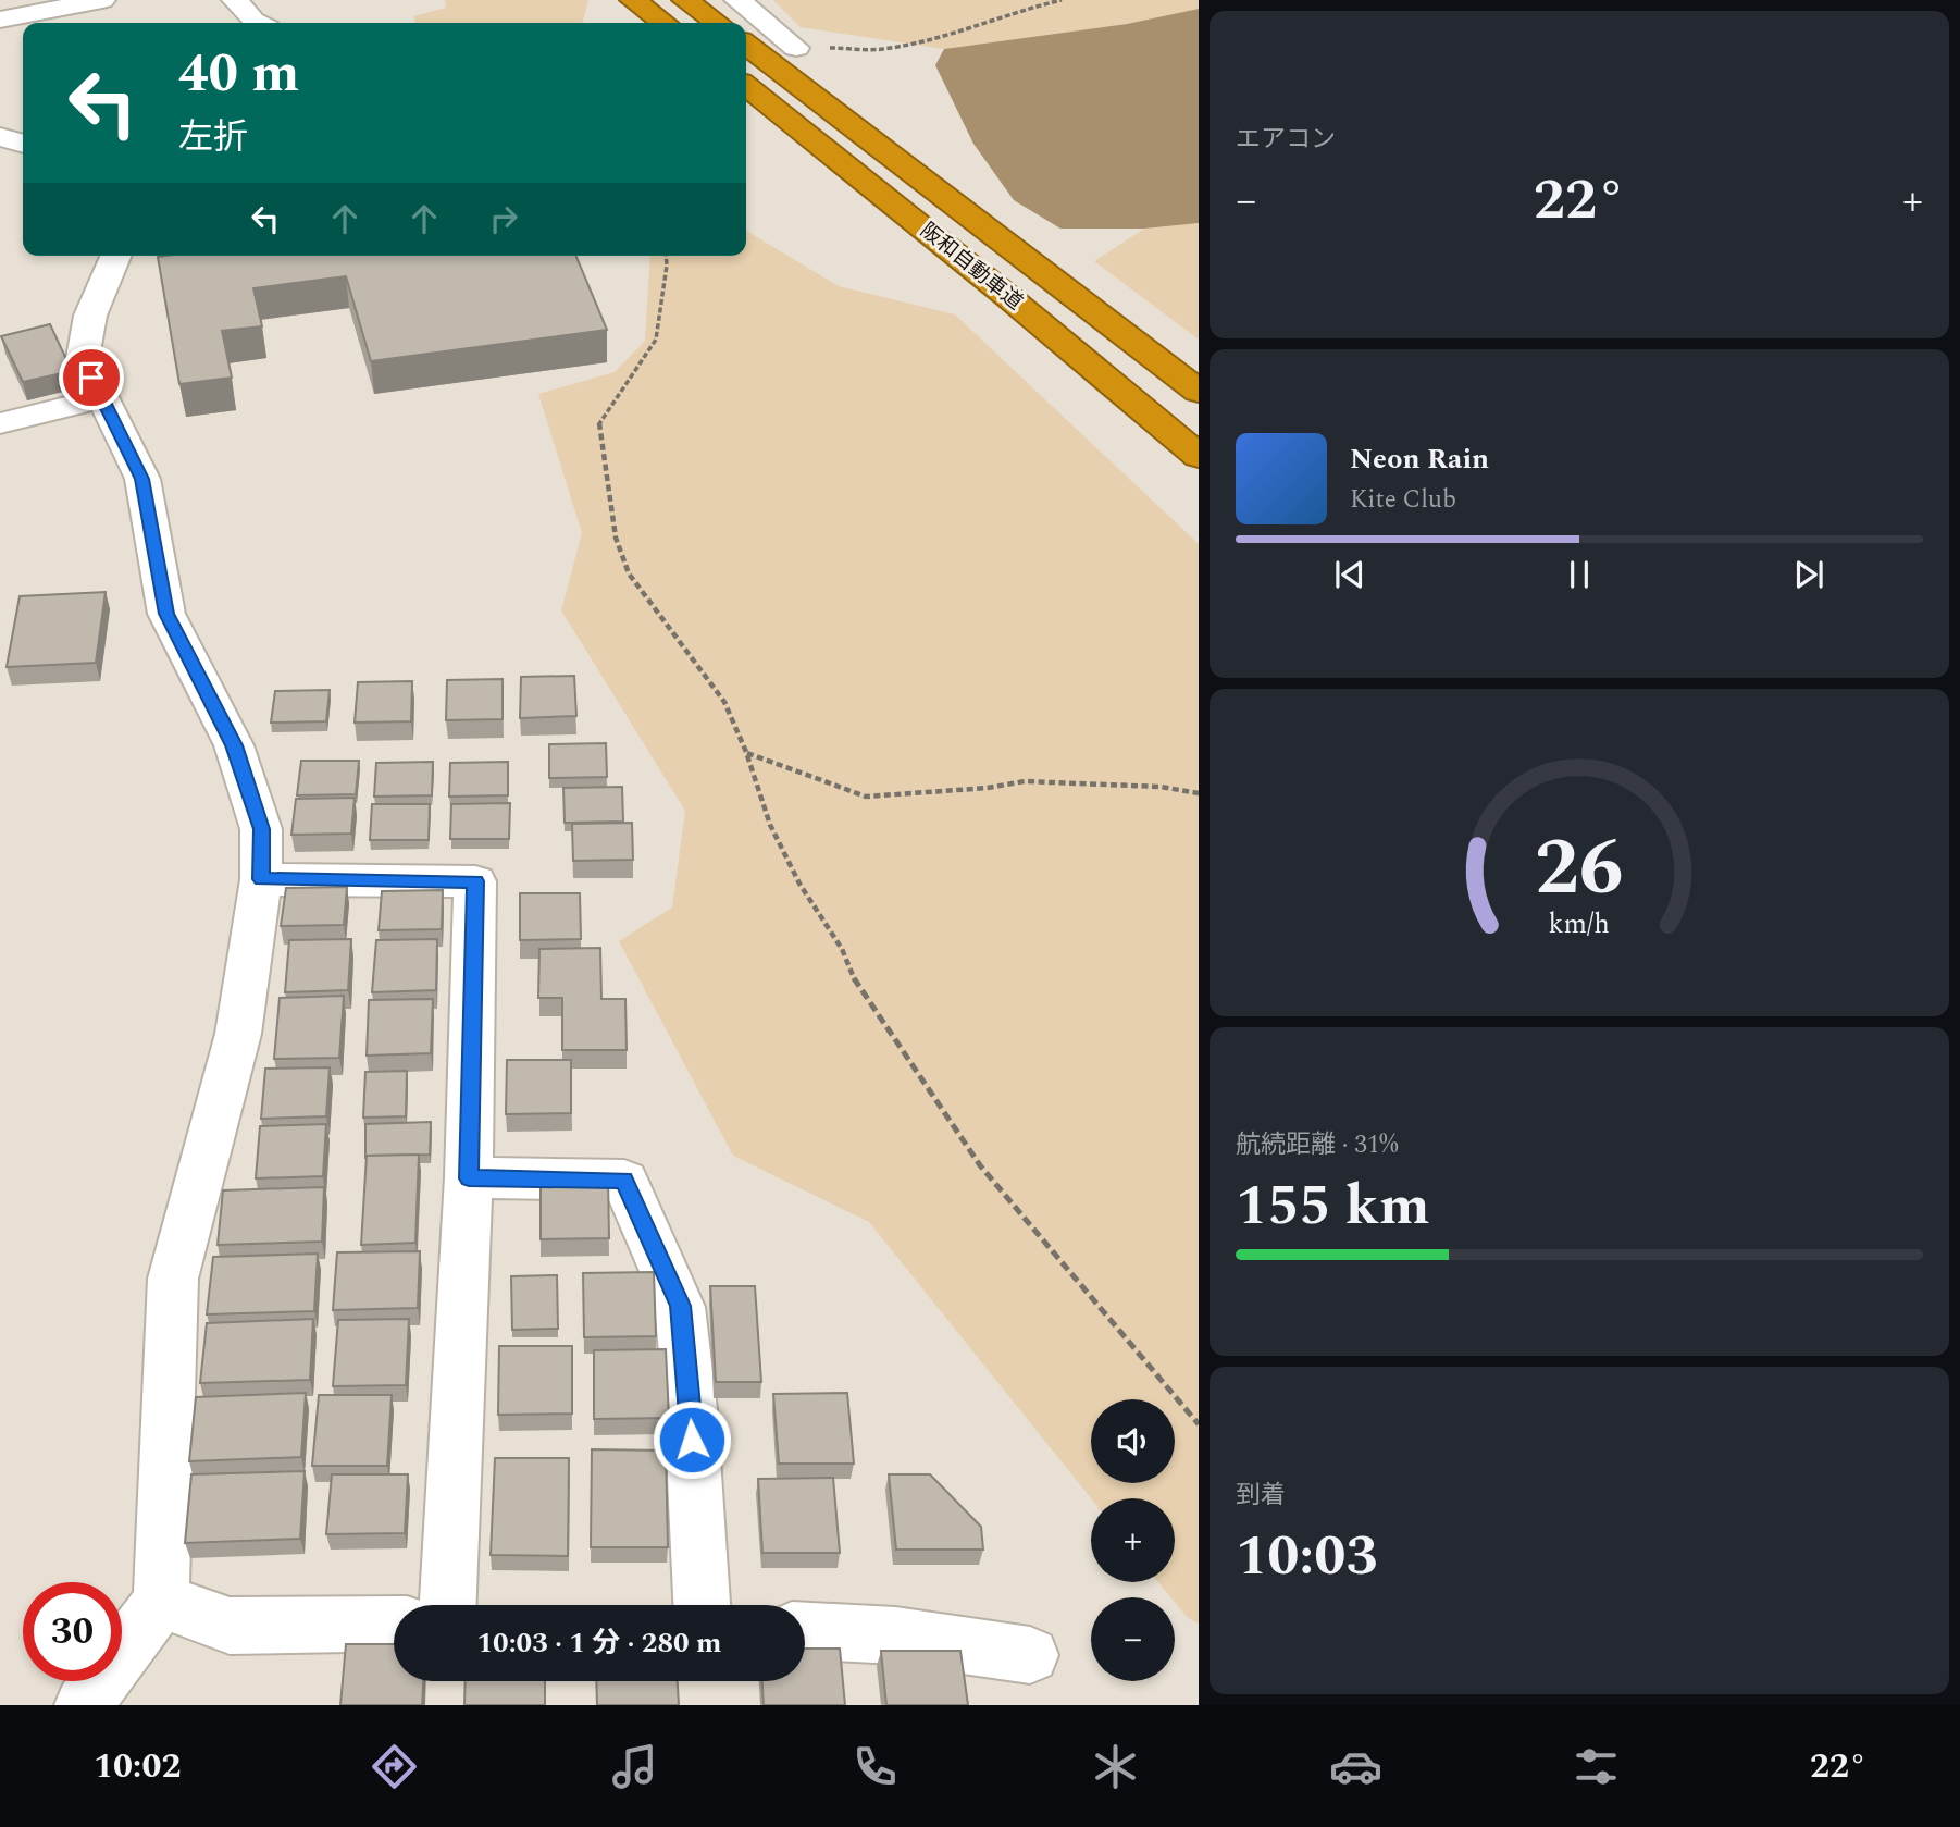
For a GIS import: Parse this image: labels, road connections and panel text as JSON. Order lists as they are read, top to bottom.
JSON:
{
  "streets": {
    "highway": ["阪和自動車道"]
  },
  "page": {
    "tile": [
      "エアコン",
      ["航続距離 · 31%", "155 km"],
      ["到着", "10:03"]
    ],
    "turn": ["40 m", "左折"],
    "heat": ["−", "22°", "+"],
    "song": ["Neon Rain", "Kite Club"],
    "map_buttons": ["+", "−"],
    "limit": "30",
    "trip": "10:03 · 1 分 · 280 m",
    "tabs": ["10:02", "22°"],
    "gauge": ["26", "km/h"]
  }
}
